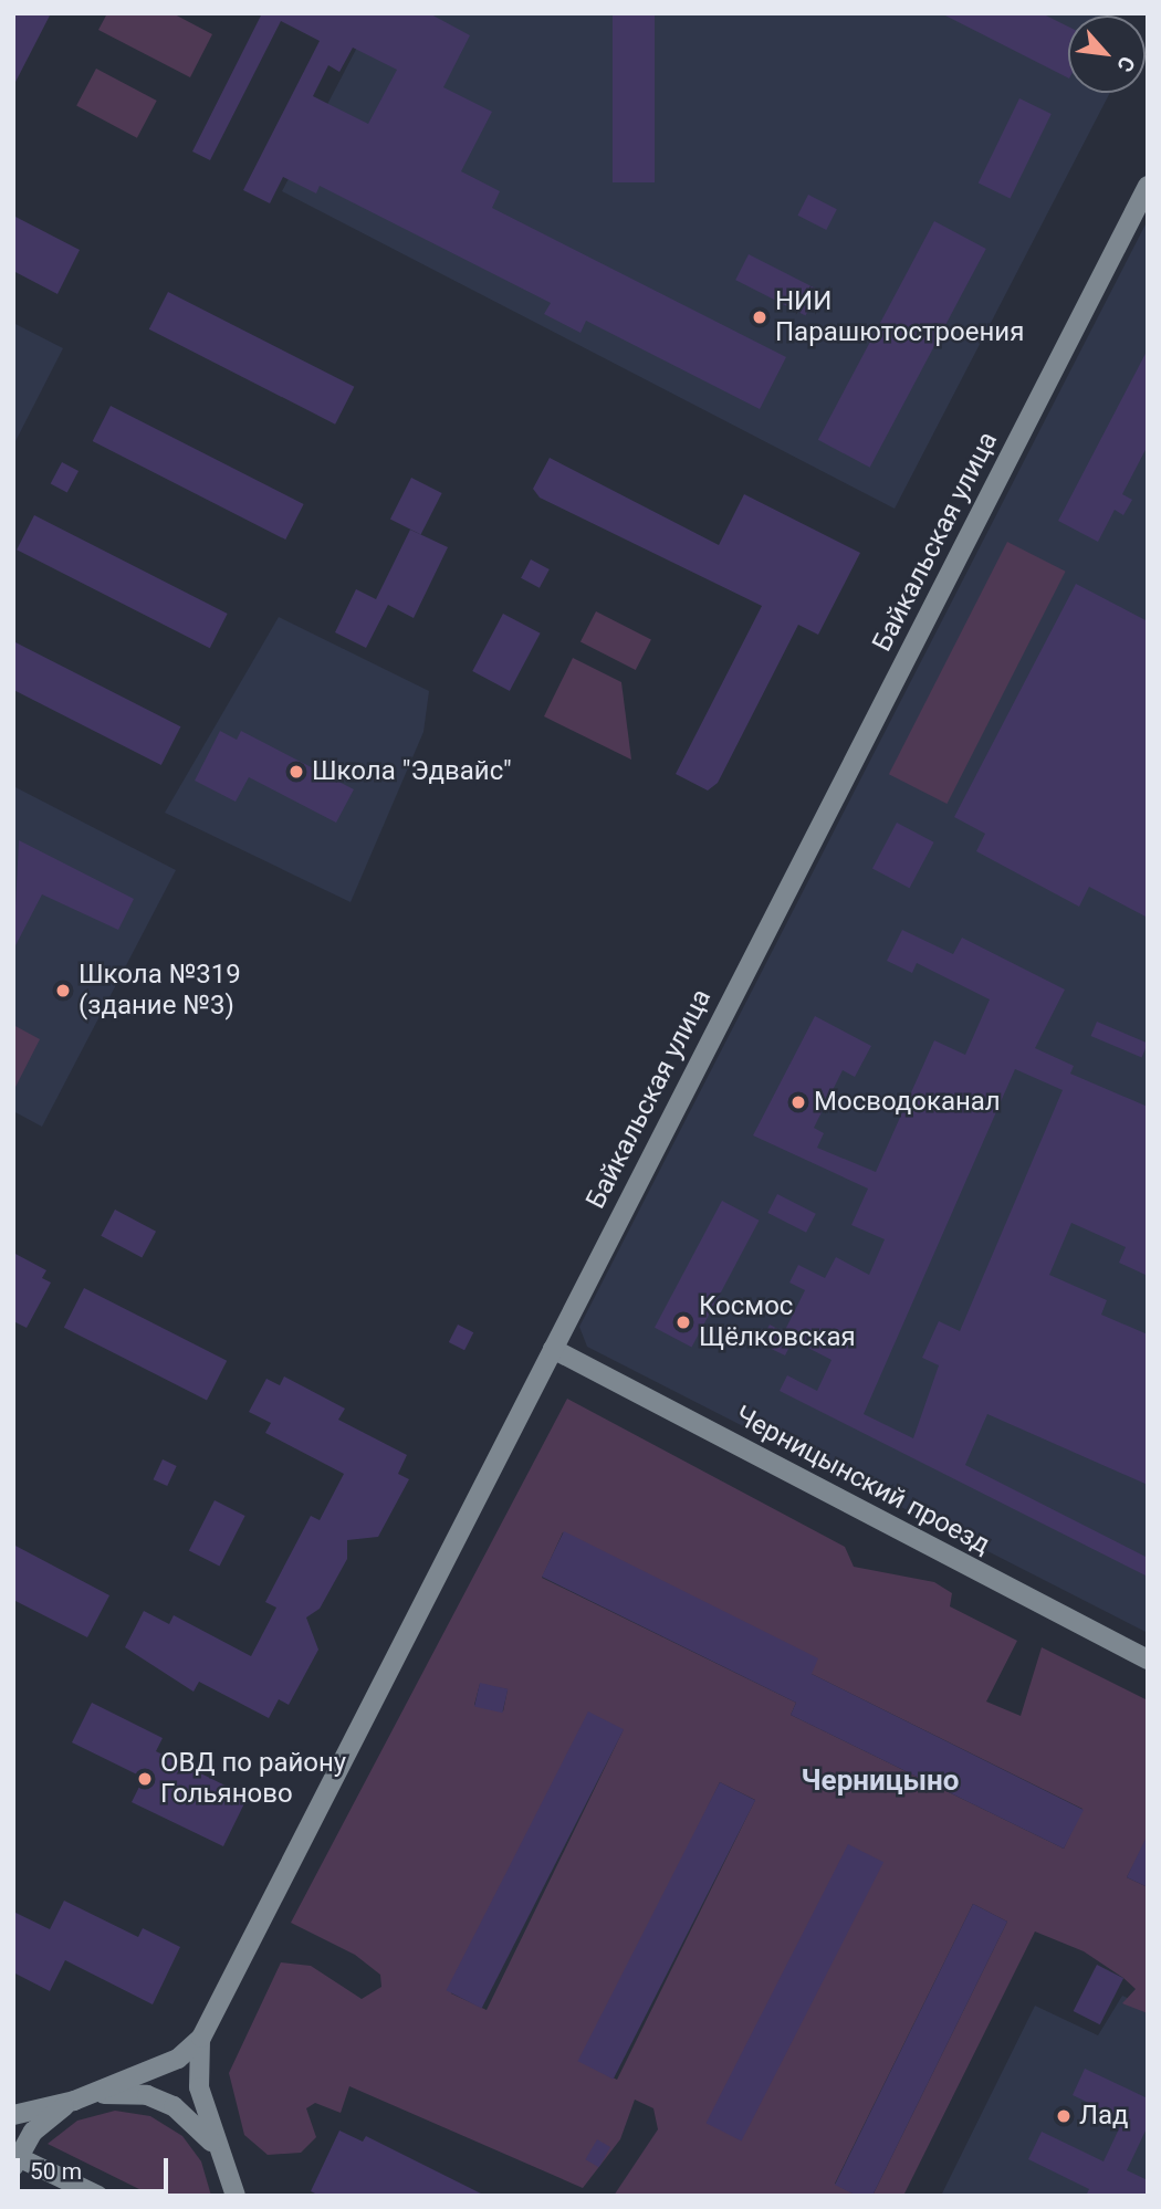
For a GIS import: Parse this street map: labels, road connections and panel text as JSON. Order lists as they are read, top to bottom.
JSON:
{
  "streets": {
    "street": ["Байкальская улица", "Черницынский проезд"]
  },
  "crossings": [
    ["Байкальская улица", "Черницынский проезд"]
  ],
  "districts": ["Черницыно"],
  "places": [
    "НИИ Парашютостроения",
    "Школа \"Эдвайс\"",
    "Школа №319 (здание №3)",
    "Мосводоканал",
    "Космос Щёлковская",
    "ОВД по району Гольяново",
    "Лад"
  ],
  "scale_bar": "50 m",
  "north": "bottom right"
}
